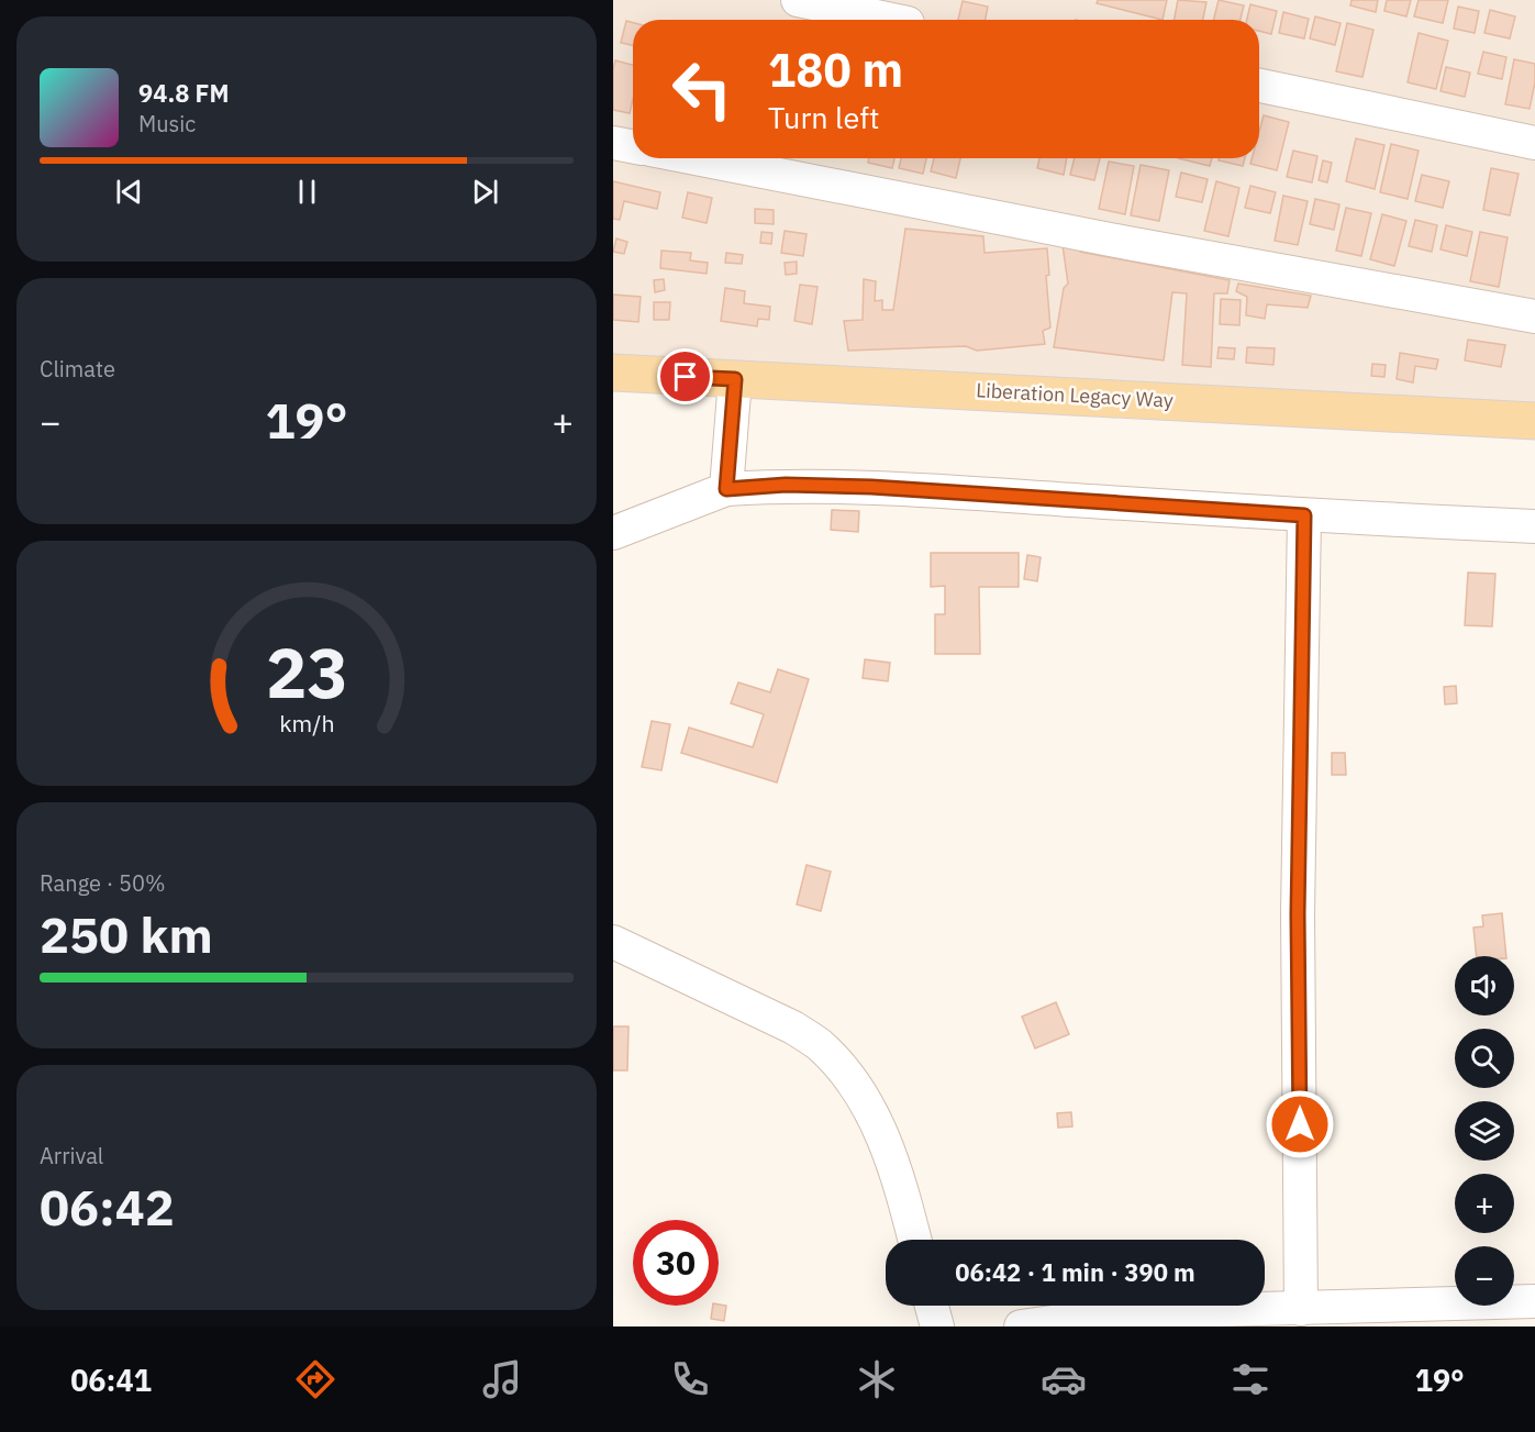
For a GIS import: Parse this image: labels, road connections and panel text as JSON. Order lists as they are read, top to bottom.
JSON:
{
  "streets": {
    "main road": ["Liberation Legacy Way"]
  },
  "page": {
    "turn": ["180 m", "Turn left"],
    "song": ["94.8 FM", "Music"],
    "tile": [
      "Climate",
      ["Range · 50%", "250 km"],
      ["Arrival", "06:42"]
    ],
    "heat": ["−", "19°", "+"],
    "map_buttons": ["+", "−"],
    "limit": "30",
    "trip": "06:42 · 1 min · 390 m",
    "tabs": ["06:41", "19°"],
    "gauge": ["23", "km/h"]
  }
}
